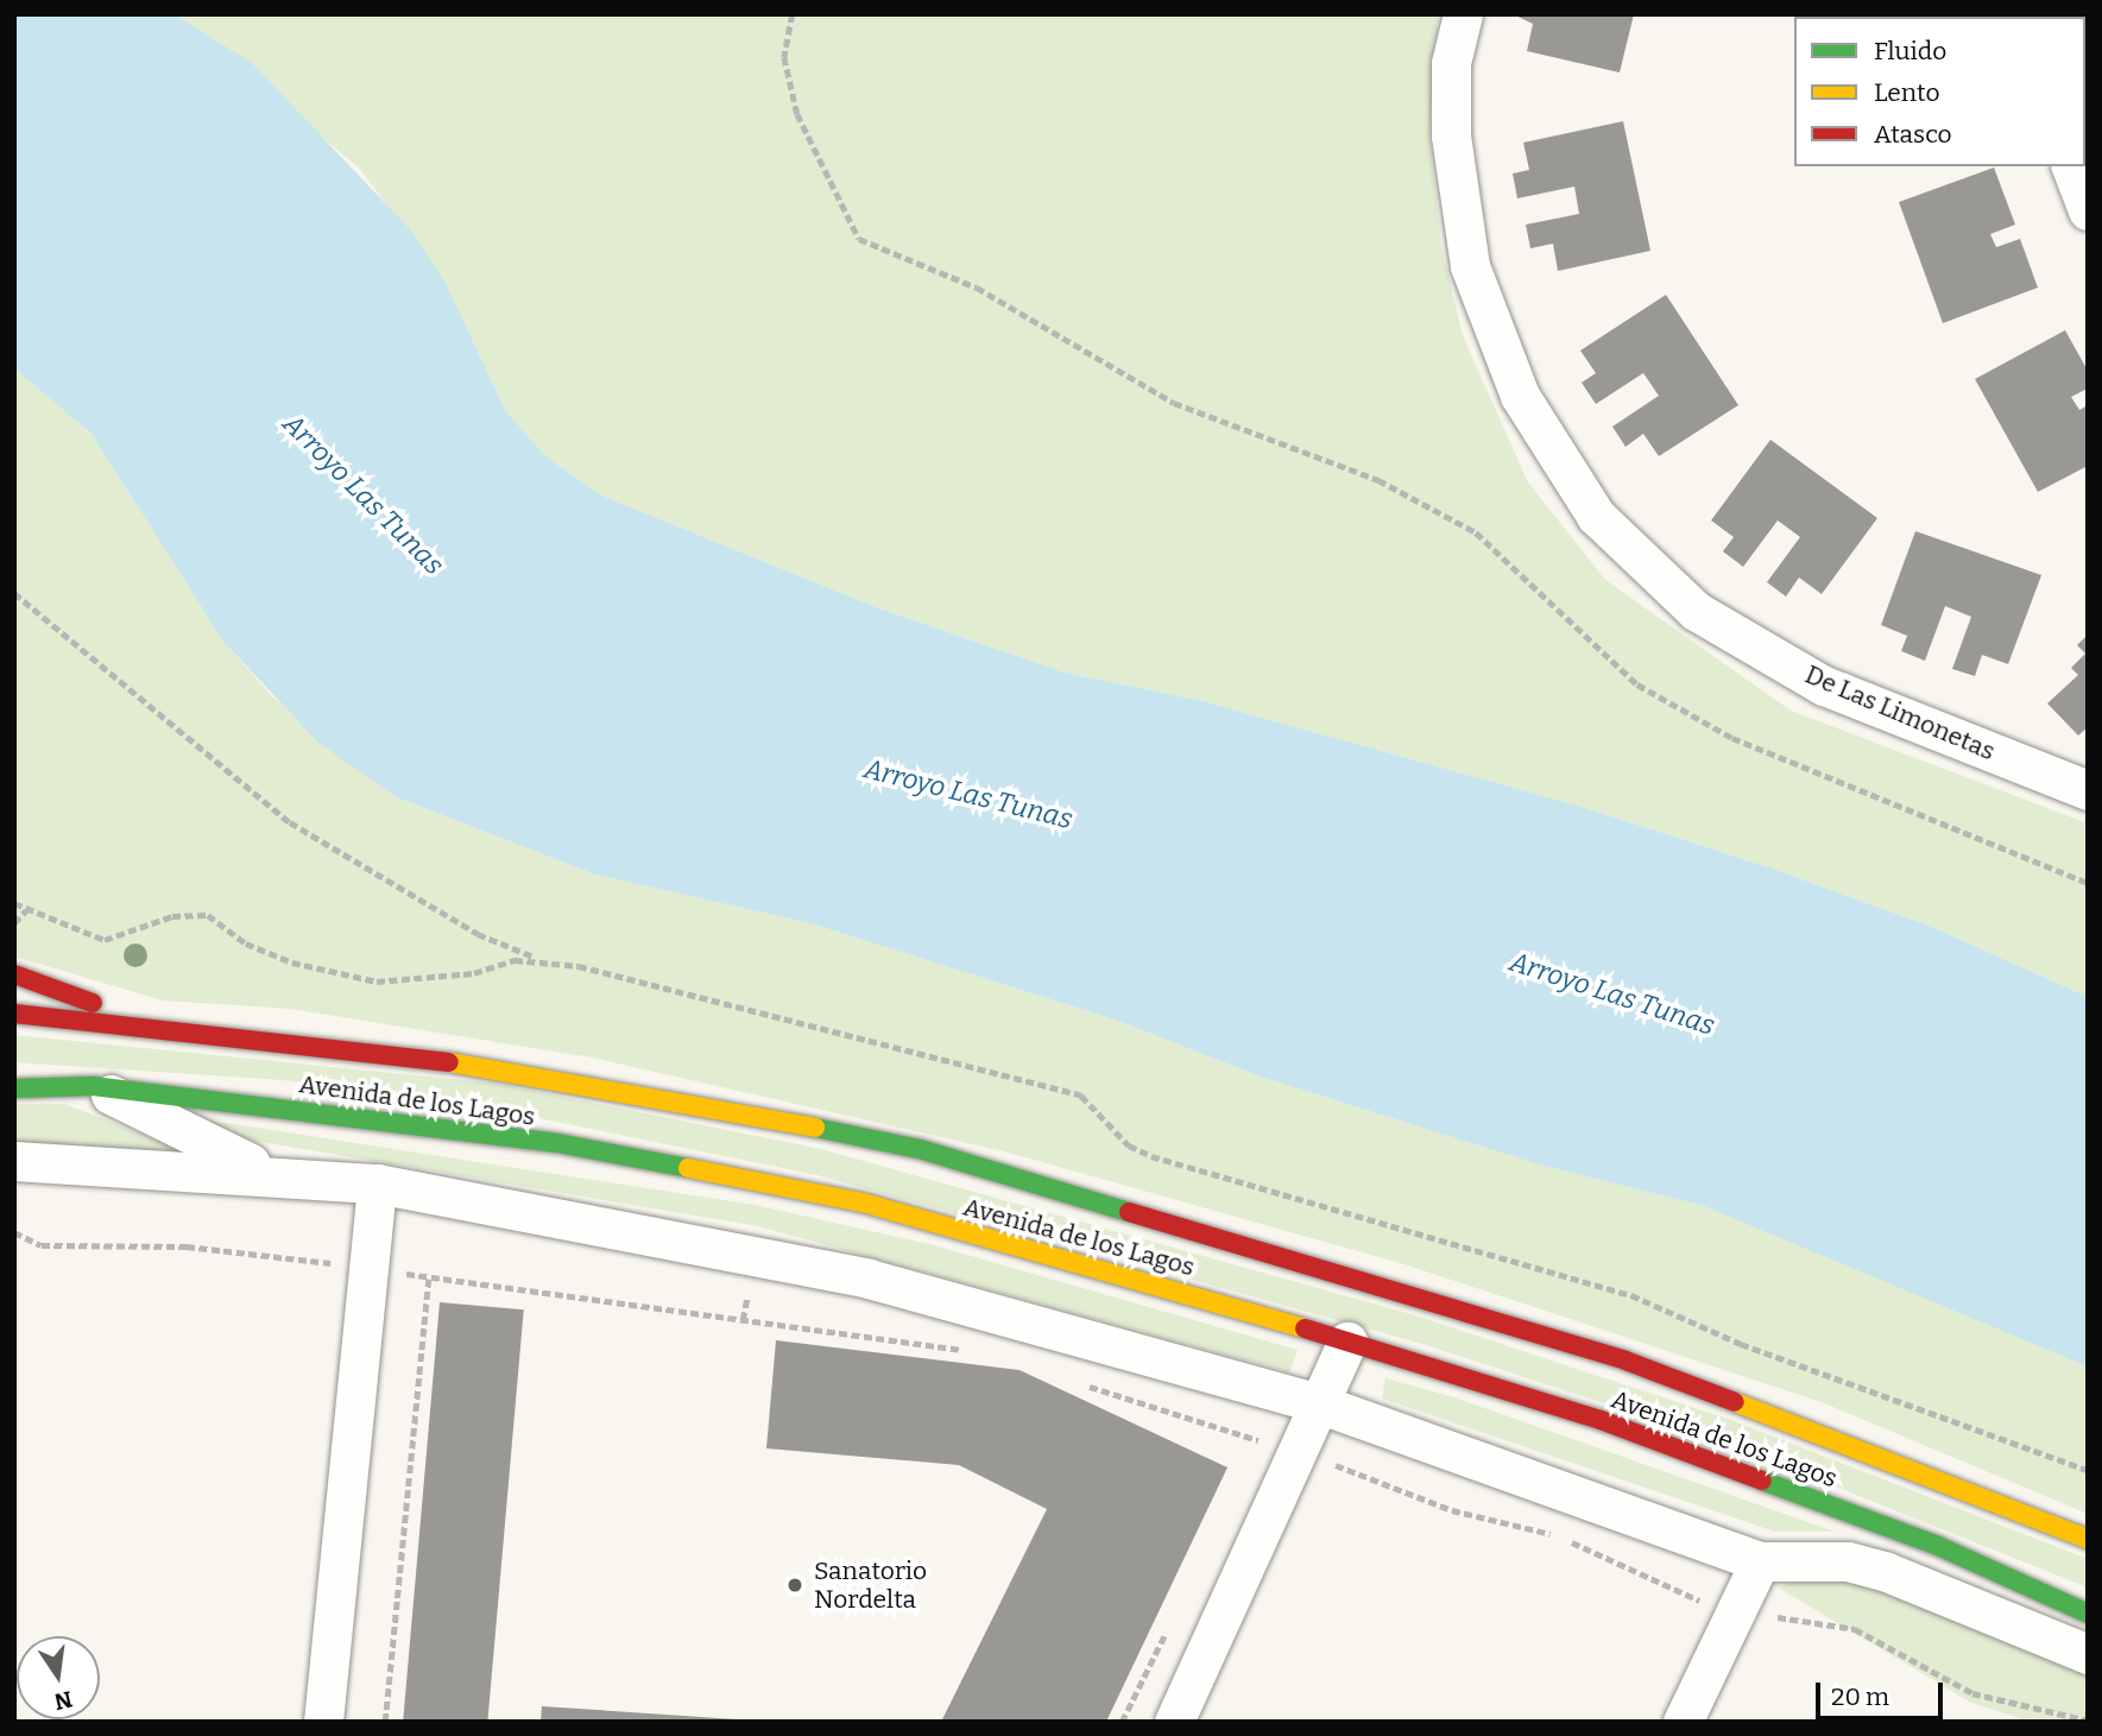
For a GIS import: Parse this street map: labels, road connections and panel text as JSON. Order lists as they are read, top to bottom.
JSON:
{
  "streets": {
    "street": ["De Las Limonetas", "Avenida de los Lagos"]
  },
  "water": ["Arroyo Las Tunas"],
  "places": ["Sanatorio Nordelta"],
  "legend": ["Fluido", "Lento", "Atasco"],
  "scale_bar": "20 m",
  "north": "bottom"
}
